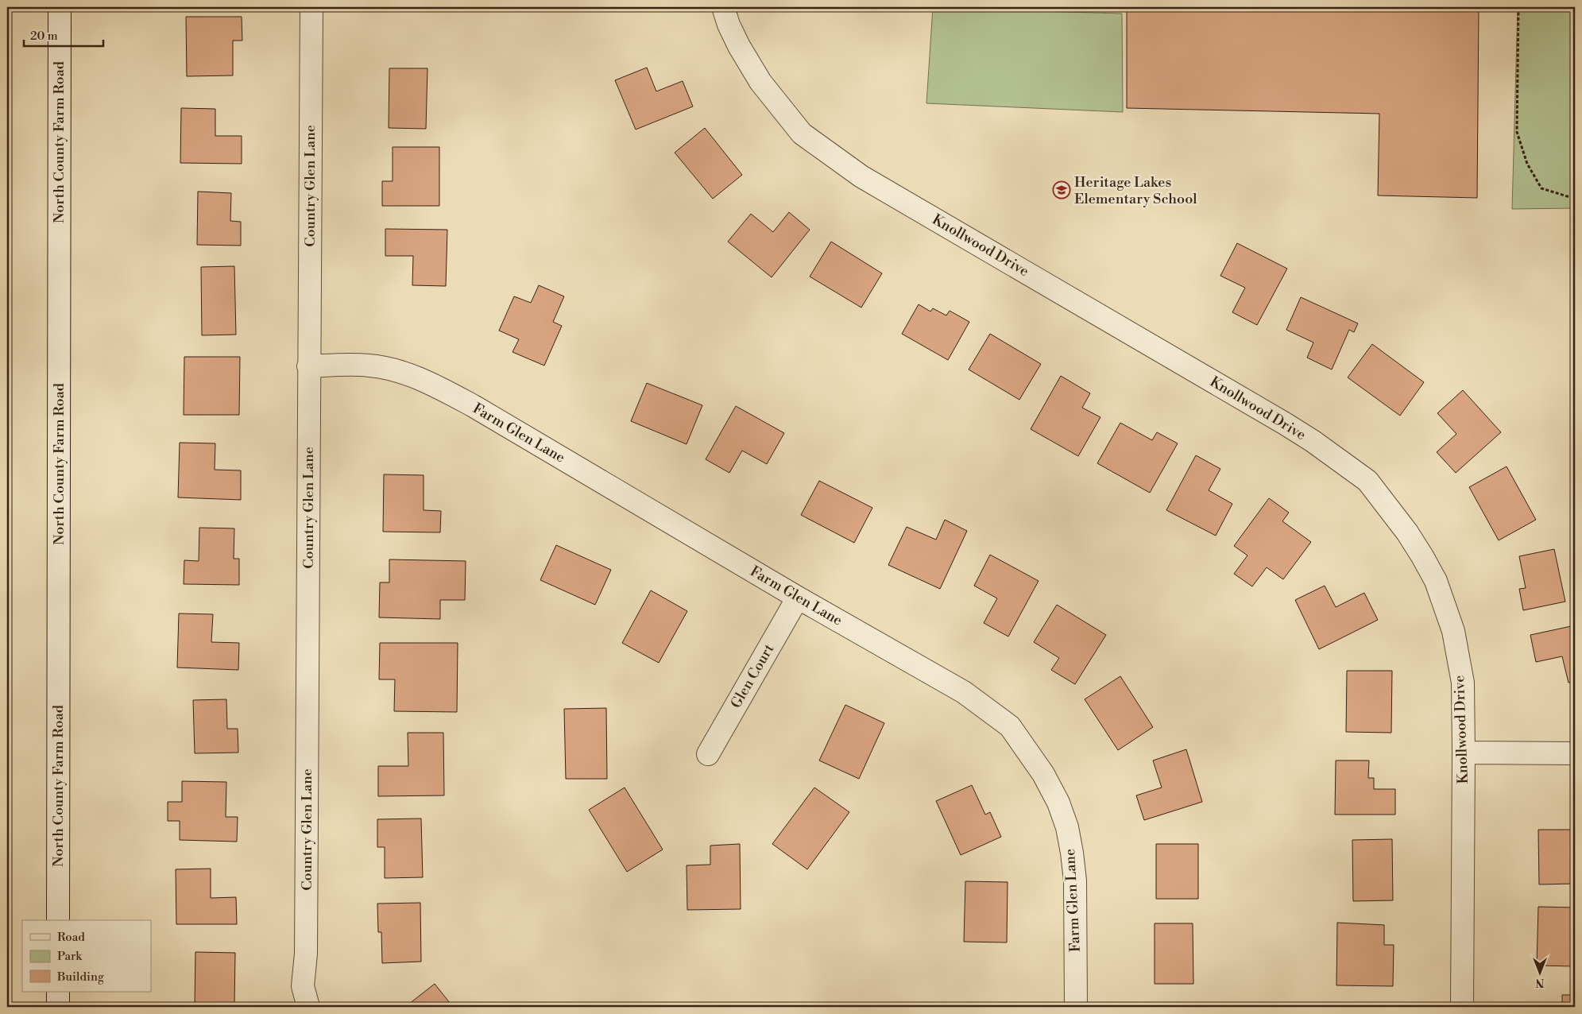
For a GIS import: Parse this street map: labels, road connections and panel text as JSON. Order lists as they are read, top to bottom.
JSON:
{
  "streets": {
    "street": [
      "North County Farm Road",
      "Country Glen Lane",
      "Knollwood Drive",
      "Farm Glen Lane",
      "Glen Court"
    ]
  },
  "crossings": [
    ["Country Glen Lane", "Farm Glen Lane"],
    ["Farm Glen Lane", "Glen Court"]
  ],
  "places": {
    "school or university": ["Heritage Lakes Elementary School"]
  },
  "legend": ["Road", "Park", "Building"],
  "scale_bar": "20 m",
  "north": "bottom"
}
